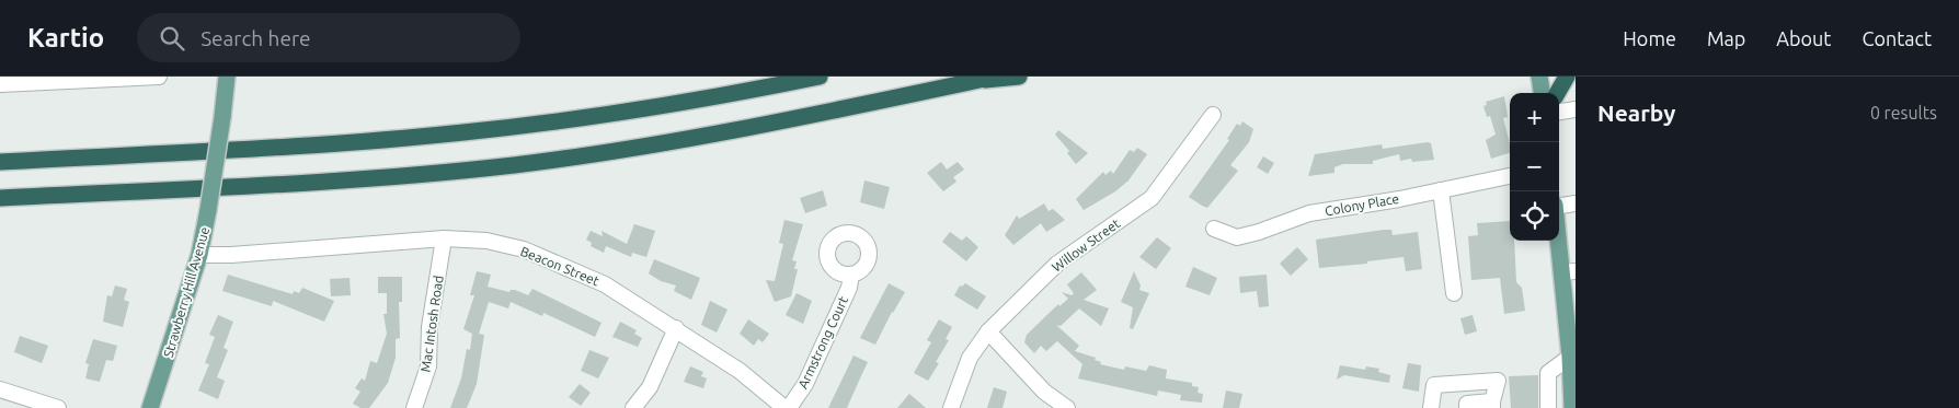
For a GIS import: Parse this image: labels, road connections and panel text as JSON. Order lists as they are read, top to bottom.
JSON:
{
  "streets": {
    "main road": ["Strawberry Hill Avenue"],
    "street": [
      "Colony Place",
      "Willow Street",
      "Beacon Street",
      "Mac Intosh Road",
      "Armstrong Court"
    ]
  },
  "crossings": [
    ["Beacon Street", "Strawberry Hill Avenue"],
    ["Beacon Street", "Mac Intosh Road"],
    ["Beacon Street", "Armstrong Court"]
  ],
  "page": {
    "header": "Kartio",
    "search": "Search here",
    "nav": [
      "Home",
      "Map",
      "About",
      "Contact"
    ],
    "heading": ["Nearby", "0 results"],
    "map_buttons": ["+", "−"]
  }
}
